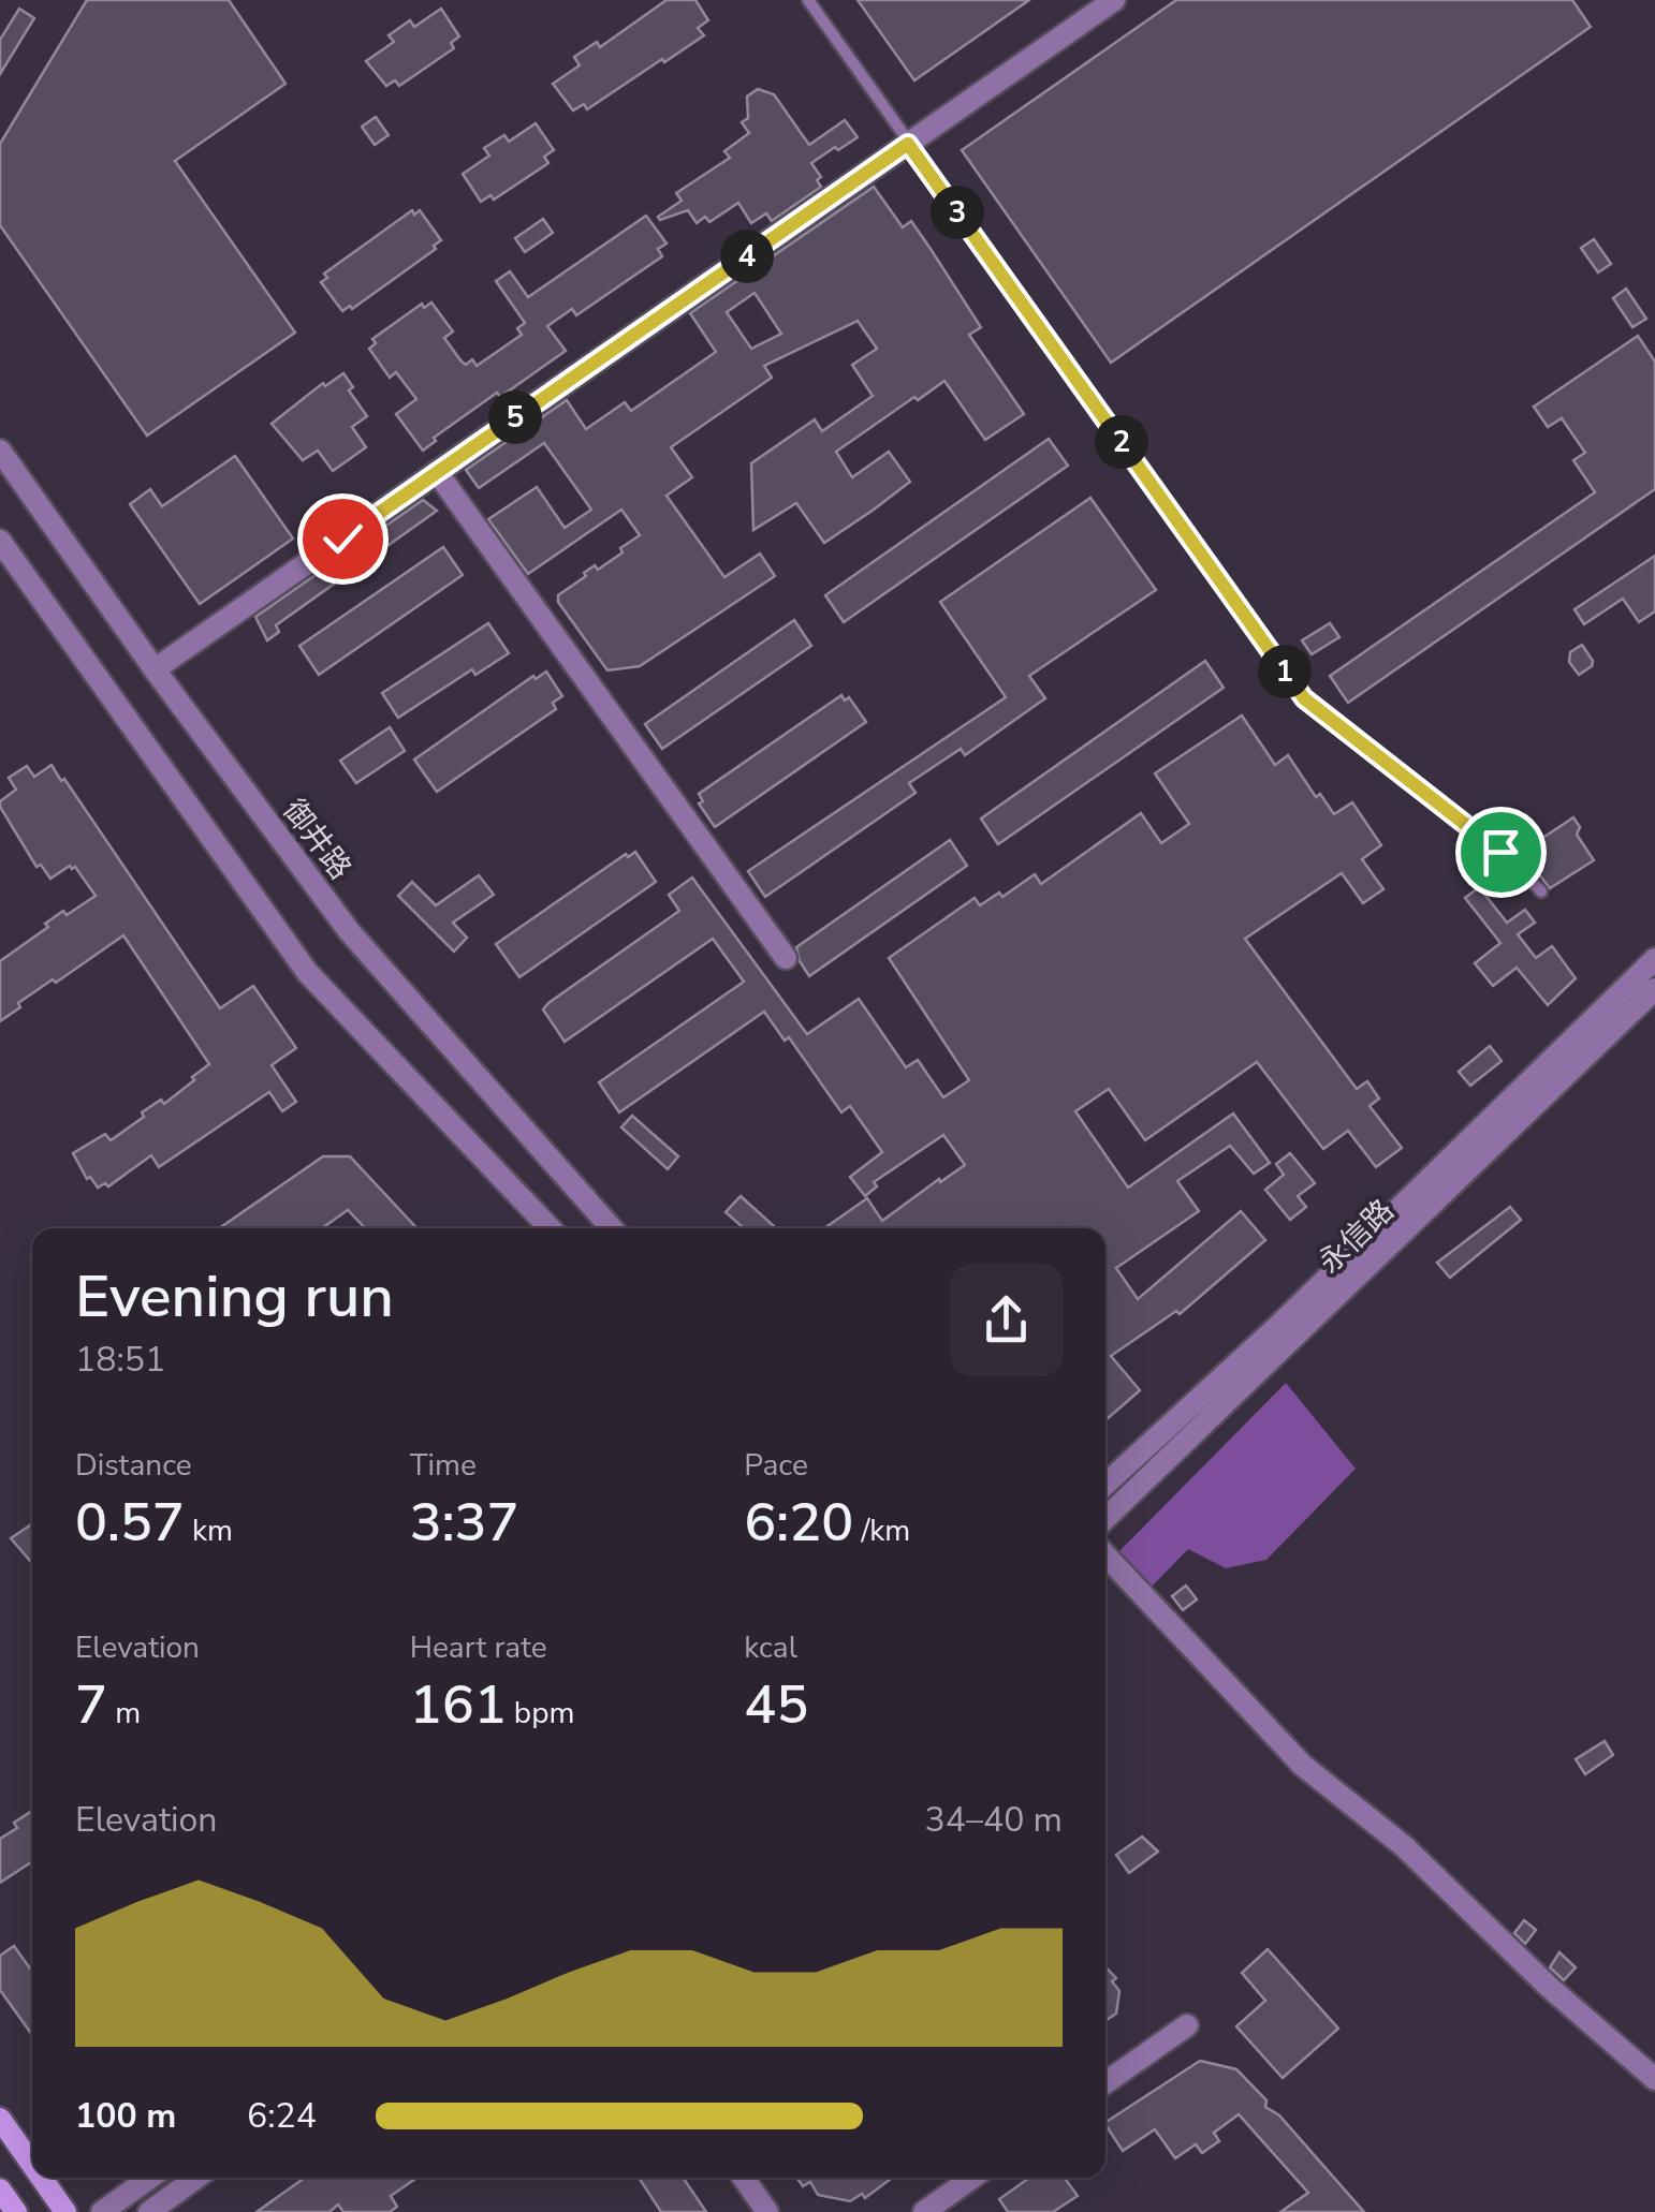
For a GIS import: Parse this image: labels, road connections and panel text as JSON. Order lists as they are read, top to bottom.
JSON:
{
  "streets": {
    "street": ["御井路", "永信路"]
  },
  "page": {
    "pins": [
      "3",
      "4",
      "5",
      "2",
      "1"
    ],
    "heading": ["Evening run", "18:51"],
    "stats": [
      ["Distance", "0.57 km"],
      ["Time", "3:37"],
      ["Pace", "6:20 /km"],
      ["Elevation", "7 m"],
      ["Heart rate", "161 bpm"],
      ["kcal", "45"]
    ],
    "chart": ["Elevation", "34–40 m"],
    "list": [
      {
        "name": "100 m",
        "note": "6:24"
      }
    ]
  }
}
